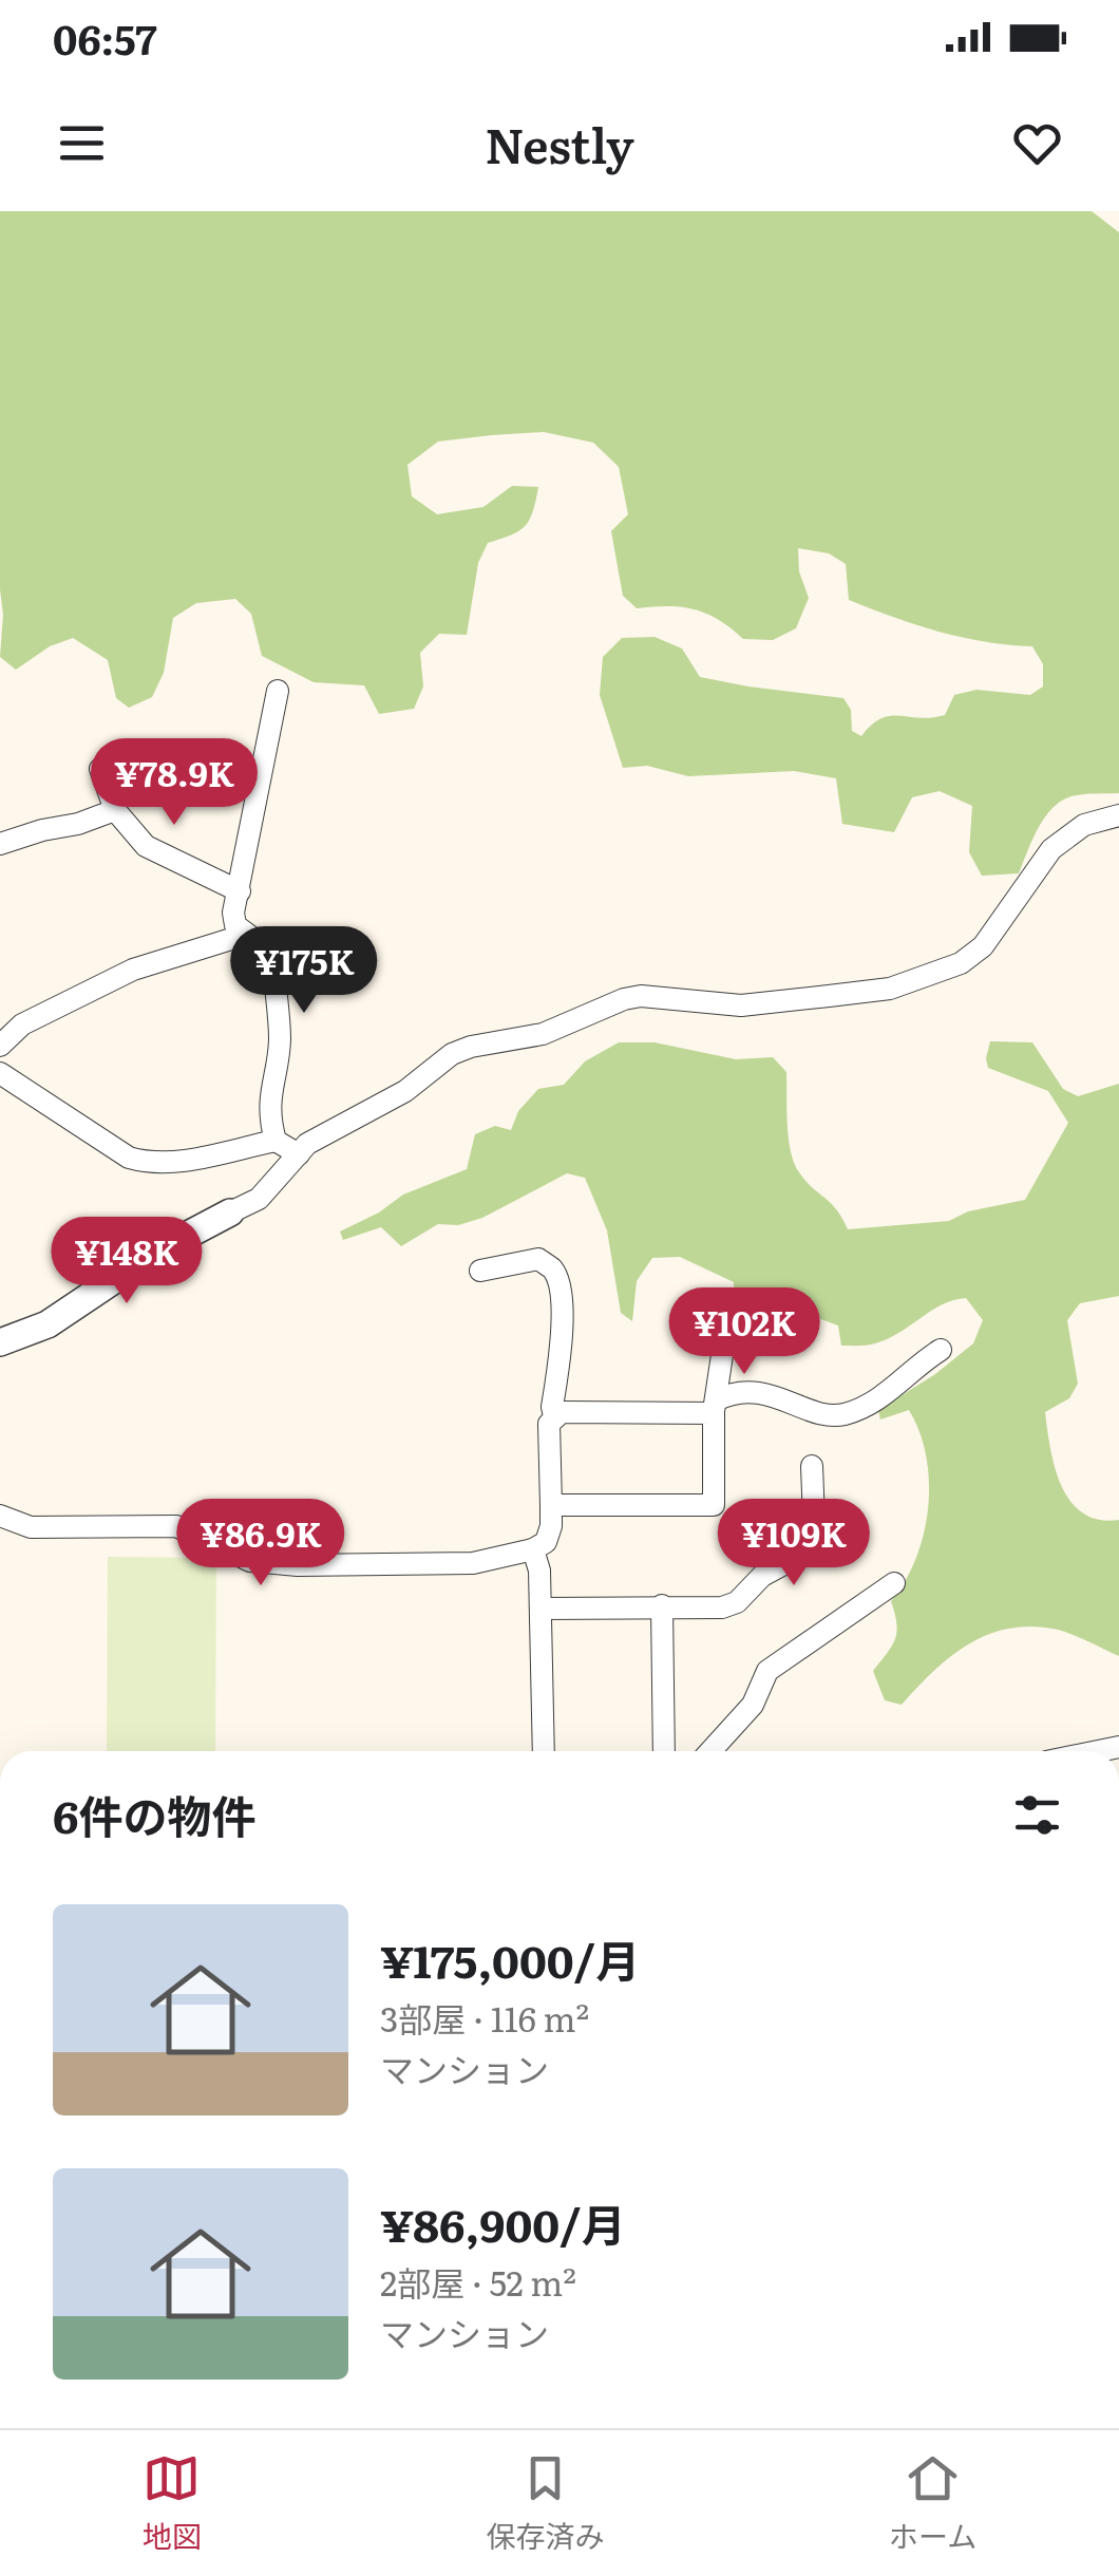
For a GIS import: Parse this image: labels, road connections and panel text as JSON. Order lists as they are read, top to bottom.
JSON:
{
  "page": {
    "status": "06:57",
    "header": "Nestly",
    "price": [
      "¥78.9K",
      "¥175K",
      "¥148K",
      "¥102K",
      "¥86.9K",
      "¥109K"
    ],
    "heading": "6件の物件",
    "list": [
      {
        "name": "¥175,000/月",
        "note": "3部屋 · 116 m² · マンション"
      },
      {
        "name": "¥86,900/月",
        "note": "2部屋 · 52 m² · マンション"
      }
    ],
    "tabs": ["地図", "保存済み", "ホーム"]
  }
}
